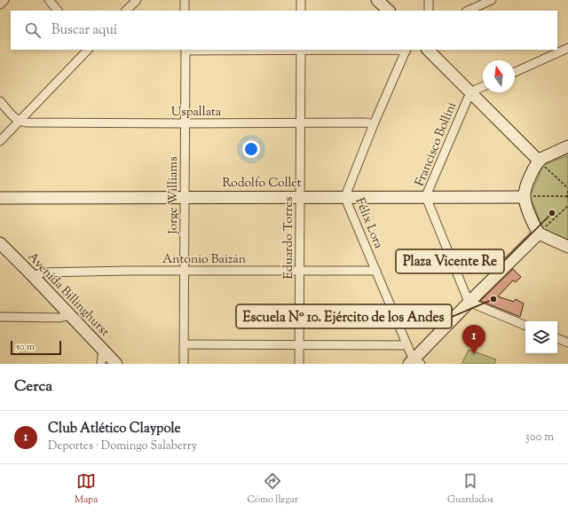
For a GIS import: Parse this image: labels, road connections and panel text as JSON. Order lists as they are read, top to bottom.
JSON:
{
  "streets": {
    "street": [
      "Uspallata",
      "Francisco Bollini",
      "Rodolfo Collet",
      "Jorge Williams",
      "Félix Lora",
      "Eduardo Torres",
      "Antonio Baizán",
      "Avenida Billinghurst"
    ]
  },
  "crossings": [
    ["Uspallata", "Jorge Williams"],
    ["Uspallata", "Félix Lora"],
    ["Uspallata", "Eduardo Torres"],
    ["Francisco Bollini", "Rodolfo Collet"],
    ["Rodolfo Collet", "Jorge Williams"],
    ["Rodolfo Collet", "Félix Lora"],
    ["Rodolfo Collet", "Eduardo Torres"],
    ["Jorge Williams", "Antonio Baizán"],
    ["Félix Lora", "Antonio Baizán"],
    ["Eduardo Torres", "Antonio Baizán"],
    ["Antonio Baizán", "Avenida Billinghurst"]
  ],
  "places": ["Plaza Vicente Re", "Escuela Nº 10. Ejército de los Andes"],
  "scale_bar": "50 m",
  "north": "top",
  "page": {
    "search": "Buscar aquí",
    "pins": "1",
    "scale": "50 m",
    "heading": "Cerca",
    "list": [
      {
        "mark": "1",
        "name": "Club Atlético Claypole",
        "note": "Deportes · Domingo Salaberry",
        "value": "300 m"
      }
    ],
    "nav": ["Mapa", "Cómo llegar", "Guardados"]
  }
}
